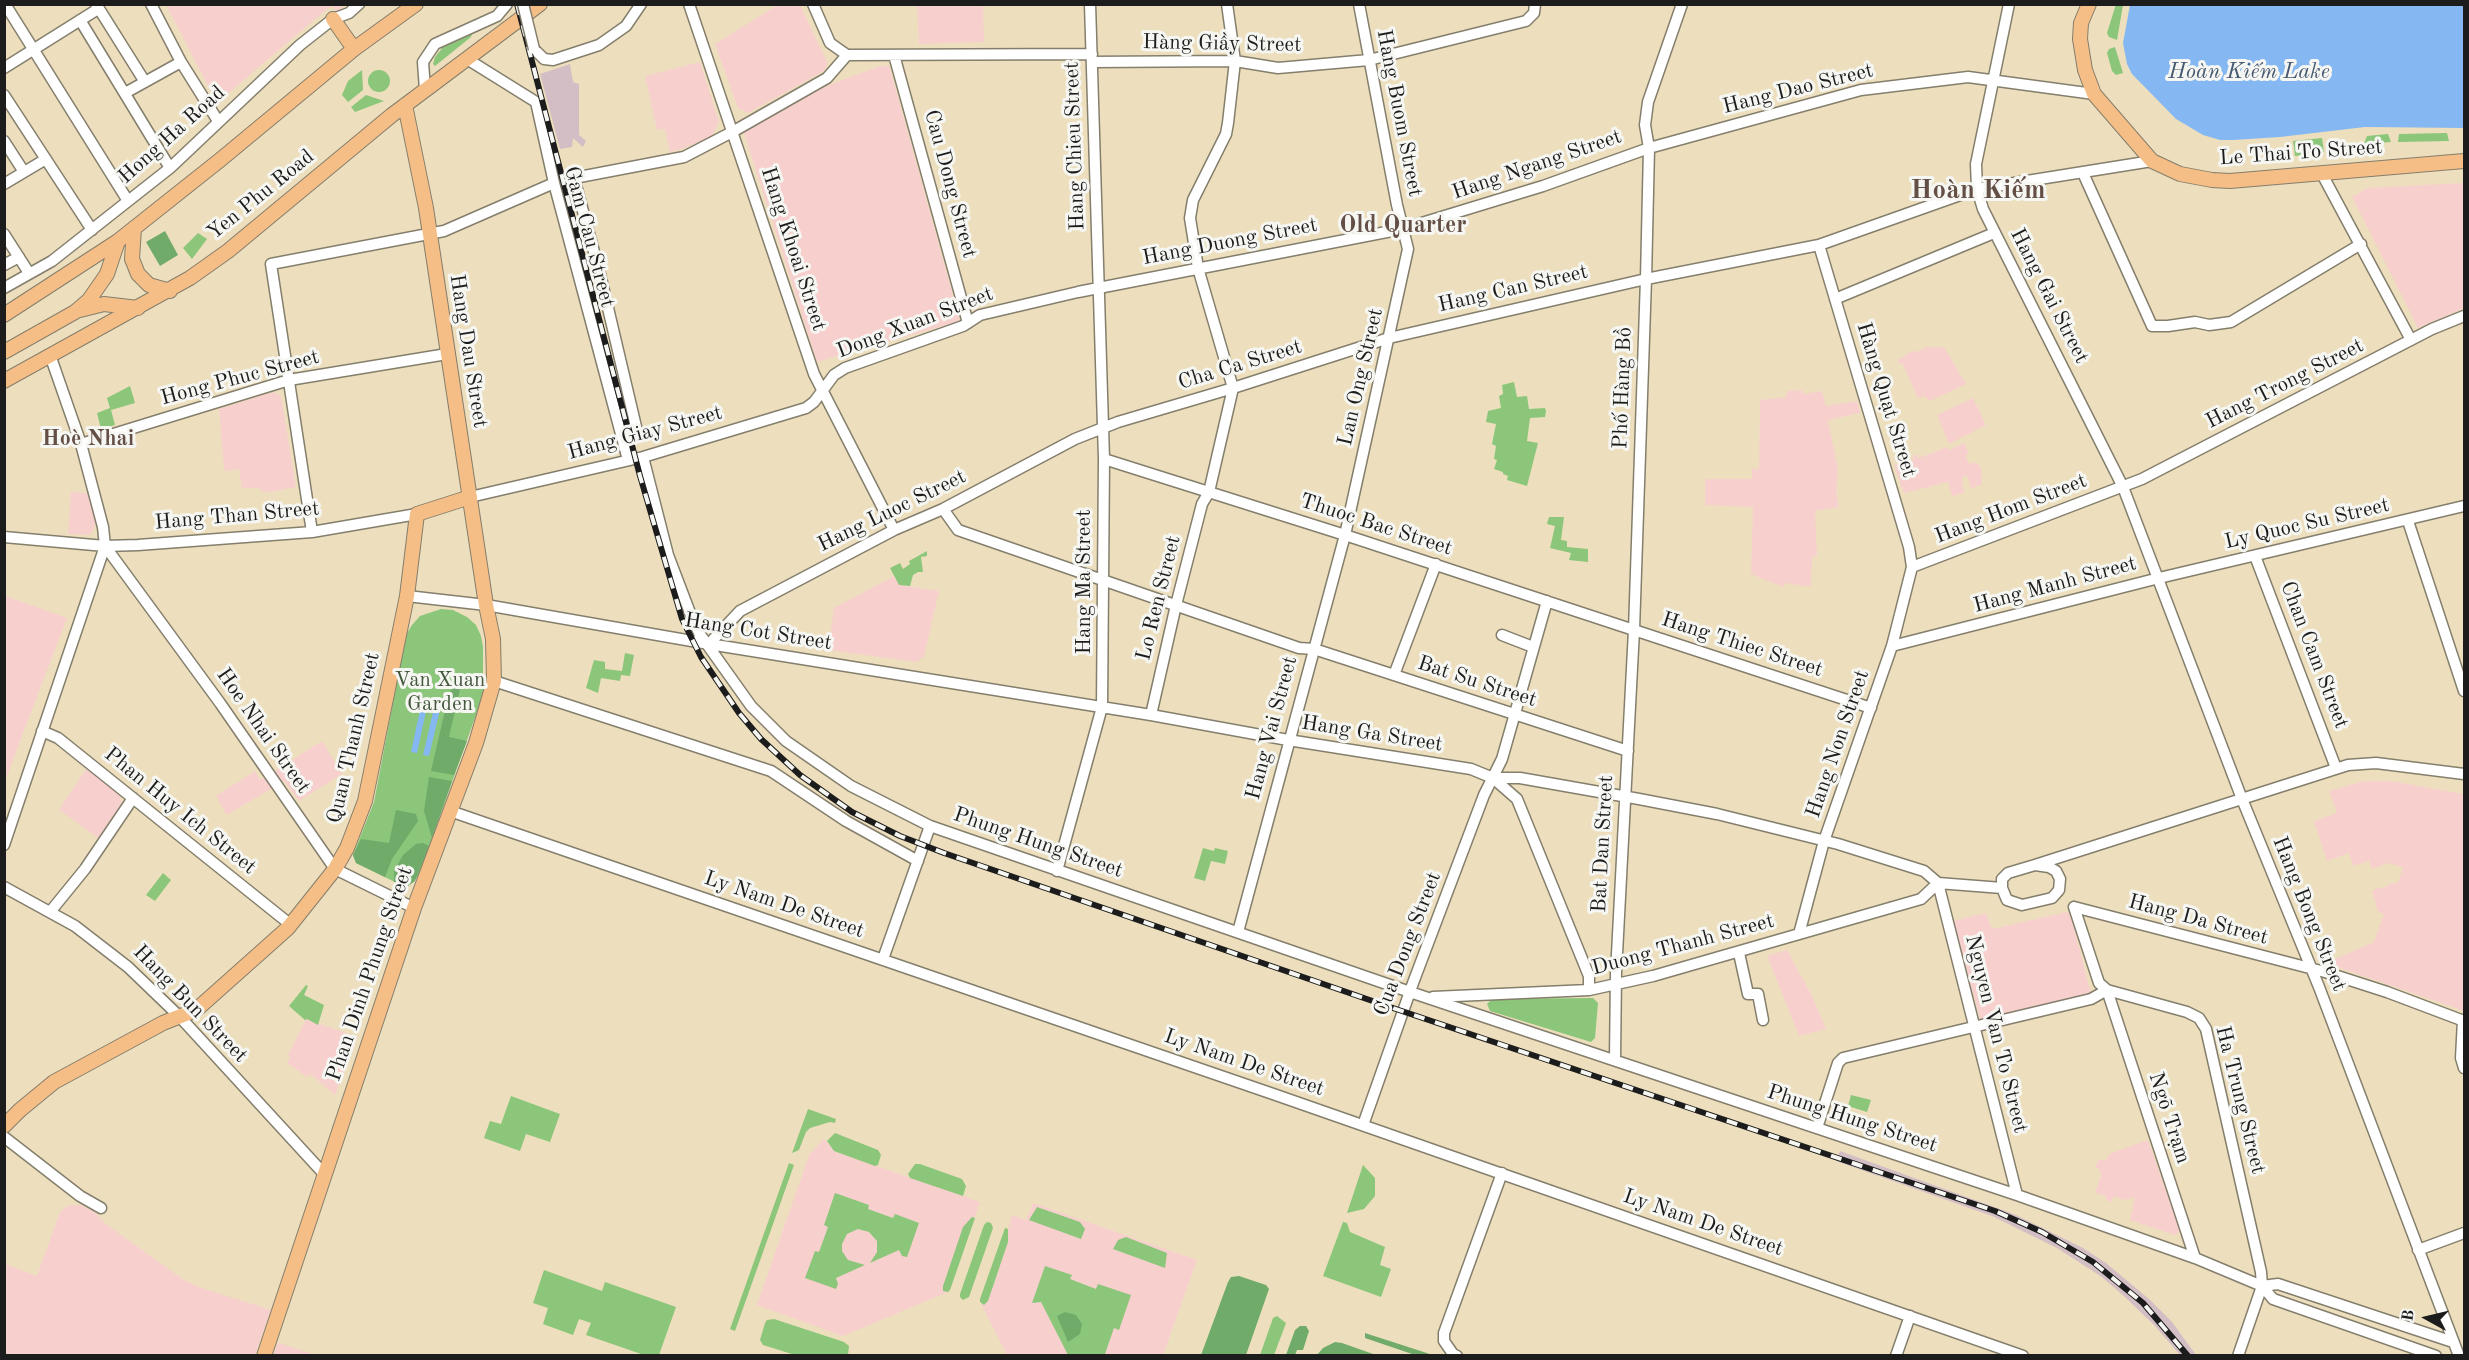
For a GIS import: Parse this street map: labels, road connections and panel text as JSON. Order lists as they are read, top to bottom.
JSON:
{
  "streets": {
    "main road": [
      "Le Thai To Street",
      "Yen Phu Road",
      "Hang Dau Street",
      "Hang Than Street",
      "Quan Thanh Street",
      "Phan Dinh Phung Street"
    ],
    "street": [
      "Hàng Giầy Street",
      "Hang Dao Street",
      "Hang Buom Street",
      "Hong Ha Road",
      "Hang Chieu Street",
      "Hang Ngang Street",
      "Cau Dong Street",
      "Gam Cau Street",
      "Hang Duong Street",
      "Hang Khoai Street",
      "Hang Can Street",
      "Hang Gai Street",
      "Dong Xuan Street",
      "Cha Ca Street",
      "Lan Ong Street",
      "Hong Phuc Street",
      "Hang Trong Street",
      "Phố Hàng Bồ",
      "Hàng Quạt Street",
      "Hang Giay Street",
      "Hang Hom Street",
      "Hang Luoc Street",
      "Ly Quoc Su Street",
      "Thuoc Bac Street",
      "Hang Ma Street",
      "Hang Manh Street",
      "Lo Ren Street",
      "Hang Cot Street",
      "Hang Thiec Street",
      "Chan Cam Street",
      "Bat Su Street",
      "Hang Vai Street",
      "Hoe Nhai Street",
      "Hang Ga Street",
      "Hang Non Street",
      "Phan Huy Ich Street",
      "Phung Hung Street",
      "Bat Dan Street",
      "Ly Nam De Street",
      "Hang Bong Street",
      "Hang Da Street",
      "Cua Dong Street",
      "Duong Thanh Street",
      "Hang Bun Street",
      "Nguyen Van To Street",
      "Ha Trung Street",
      "Ngõ Trạm"
    ]
  },
  "crossings": [
    ["Hàng Giầy Street", "Hang Buom Street"],
    ["Hàng Giầy Street", "Hang Chieu Street"],
    ["Hàng Giầy Street", "Cau Dong Street"],
    ["Hang Dao Street", "Hang Ngang Street"],
    ["Hang Dao Street", "Hang Gai Street"],
    ["Hang Dao Street", "Phố Hàng Bồ"],
    ["Hang Buom Street", "Hang Ngang Street"],
    ["Hang Buom Street", "Hang Duong Street"],
    ["Hang Buom Street", "Lan Ong Street"],
    ["Hang Chieu Street", "Hang Duong Street"],
    ["Hang Chieu Street", "Dong Xuan Street"],
    ["Hang Chieu Street", "Hang Ma Street"],
    ["Le Thai To Street", "Hang Can Street"],
    ["Hang Ngang Street", "Hang Duong Street"],
    ["Hang Ngang Street", "Lan Ong Street"],
    ["Hang Ngang Street", "Phố Hàng Bồ"],
    ["Cau Dong Street", "Dong Xuan Street"],
    ["Yen Phu Road", "Gam Cau Street"],
    ["Yen Phu Road", "Hang Dau Street"],
    ["Gam Cau Street", "Hang Khoai Street"],
    ["Gam Cau Street", "Hang Giay Street"],
    ["Hang Duong Street", "Dong Xuan Street"],
    ["Hang Duong Street", "Lan Ong Street"],
    ["Hang Duong Street", "Hang Ma Street"],
    ["Hang Khoai Street", "Dong Xuan Street"],
    ["Hang Khoai Street", "Hang Giay Street"],
    ["Hang Khoai Street", "Hang Luoc Street"],
    ["Hang Can Street", "Hang Gai Street"],
    ["Hang Can Street", "Cha Ca Street"],
    ["Hang Can Street", "Lan Ong Street"],
    ["Hang Can Street", "Phố Hàng Bồ"],
    ["Hang Can Street", "Hàng Quạt Street"],
    ["Hang Gai Street", "Hang Trong Street"],
    ["Hang Gai Street", "Hang Hom Street"],
    ["Hang Gai Street", "Hang Bong Street"],
    ["Dong Xuan Street", "Hang Giay Street"],
    ["Dong Xuan Street", "Hang Ma Street"],
    ["Hang Dau Street", "Hong Phuc Street"],
    ["Hang Dau Street", "Hang Giay Street"],
    ["Hang Dau Street", "Hang Than Street"],
    ["Hang Dau Street", "Hang Cot Street"],
    ["Hang Dau Street", "Phan Dinh Phung Street"],
    ["Cha Ca Street", "Lan Ong Street"],
    ["Cha Ca Street", "Hang Luoc Street"],
    ["Cha Ca Street", "Hang Ma Street"],
    ["Cha Ca Street", "Lo Ren Street"],
    ["Lan Ong Street", "Thuoc Bac Street"],
    ["Lan Ong Street", "Hang Vai Street"],
    ["Hang Trong Street", "Hang Hom Street"],
    ["Hang Trong Street", "Hang Bong Street"],
    ["Phố Hàng Bồ", "Thuoc Bac Street"],
    ["Phố Hàng Bồ", "Hang Thiec Street"],
    ["Phố Hàng Bồ", "Bat Dan Street"],
    ["Hàng Quạt Street", "Hang Hom Street"],
    ["Hàng Quạt Street", "Hang Non Street"],
    ["Hang Giay Street", "Hang Than Street"],
    ["Hang Hom Street", "Hang Non Street"],
    ["Hang Hom Street", "Hang Bong Street"],
    ["Hang Luoc Street", "Hang Ma Street"],
    ["Hang Luoc Street", "Hang Cot Street"],
    ["Hang Luoc Street", "Bat Su Street"],
    ["Hang Luoc Street", "Phung Hung Street"],
    ["Hang Than Street", "Hoe Nhai Street"],
    ["Hang Than Street", "Quan Thanh Street"],
    ["Ly Quoc Su Street", "Hang Manh Street"],
    ["Ly Quoc Su Street", "Chan Cam Street"],
    ["Ly Quoc Su Street", "Hang Bong Street"],
    ["Thuoc Bac Street", "Hang Ma Street"],
    ["Thuoc Bac Street", "Lo Ren Street"],
    ["Thuoc Bac Street", "Hang Thiec Street"],
    ["Thuoc Bac Street", "Hang Vai Street"],
    ["Thuoc Bac Street", "Bat Dan Street"],
    ["Thuoc Bac Street", "Cua Dong Street"],
    ["Hang Ma Street", "Hang Cot Street"],
    ["Hang Ma Street", "Bat Su Street"],
    ["Hang Ma Street", "Hang Ga Street"],
    ["Hang Ma Street", "Phung Hung Street"],
    ["Hang Manh Street", "Hang Non Street"],
    ["Hang Manh Street", "Hang Bong Street"],
    ["Lo Ren Street", "Bat Su Street"],
    ["Lo Ren Street", "Hang Ga Street"],
    ["Hang Cot Street", "Hang Ga Street"],
    ["Hang Cot Street", "Quan Thanh Street"],
    ["Hang Cot Street", "Phung Hung Street"],
    ["Hang Cot Street", "Phan Dinh Phung Street"],
    ["Hang Thiec Street", "Hang Non Street"],
    ["Hang Thiec Street", "Bat Dan Street"],
    ["Bat Su Street", "Hang Vai Street"],
    ["Bat Su Street", "Bat Dan Street"],
    ["Bat Su Street", "Cua Dong Street"],
    ["Hang Vai Street", "Hang Ga Street"],
    ["Hang Vai Street", "Phung Hung Street"],
    ["Hoe Nhai Street", "Quan Thanh Street"],
    ["Hoe Nhai Street", "Phan Dinh Phung Street"],
    ["Hang Ga Street", "Cua Dong Street"],
    ["Quan Thanh Street", "Phan Huy Ich Street"],
    ["Quan Thanh Street", "Hang Bun Street"],
    ["Hang Non Street", "Duong Thanh Street"],
    ["Phung Hung Street", "Bat Dan Street"],
    ["Phung Hung Street", "Hang Bong Street"],
    ["Phung Hung Street", "Cua Dong Street"],
    ["Phung Hung Street", "Duong Thanh Street"],
    ["Phung Hung Street", "Nguyen Van To Street"],
    ["Phung Hung Street", "Ha Trung Street"],
    ["Phung Hung Street", "Ngõ Trạm"],
    ["Bat Dan Street", "Duong Thanh Street"],
    ["Ly Nam De Street", "Cua Dong Street"],
    ["Ly Nam De Street", "Phan Dinh Phung Street"],
    ["Hang Bong Street", "Hang Da Street"],
    ["Hang Da Street", "Ngõ Trạm"],
    ["Duong Thanh Street", "Nguyen Van To Street"],
    ["Phan Dinh Phung Street", "Hang Bun Street"],
    ["Ha Trung Street", "Ngõ Trạm"]
  ],
  "districts": ["Hoàn Kiếm", "Old Quarter", "Hoè Nhai"],
  "water": ["Hoàn Kiếm Lake"],
  "parks": ["Van Xuan Garden"],
  "north": "left"
}
